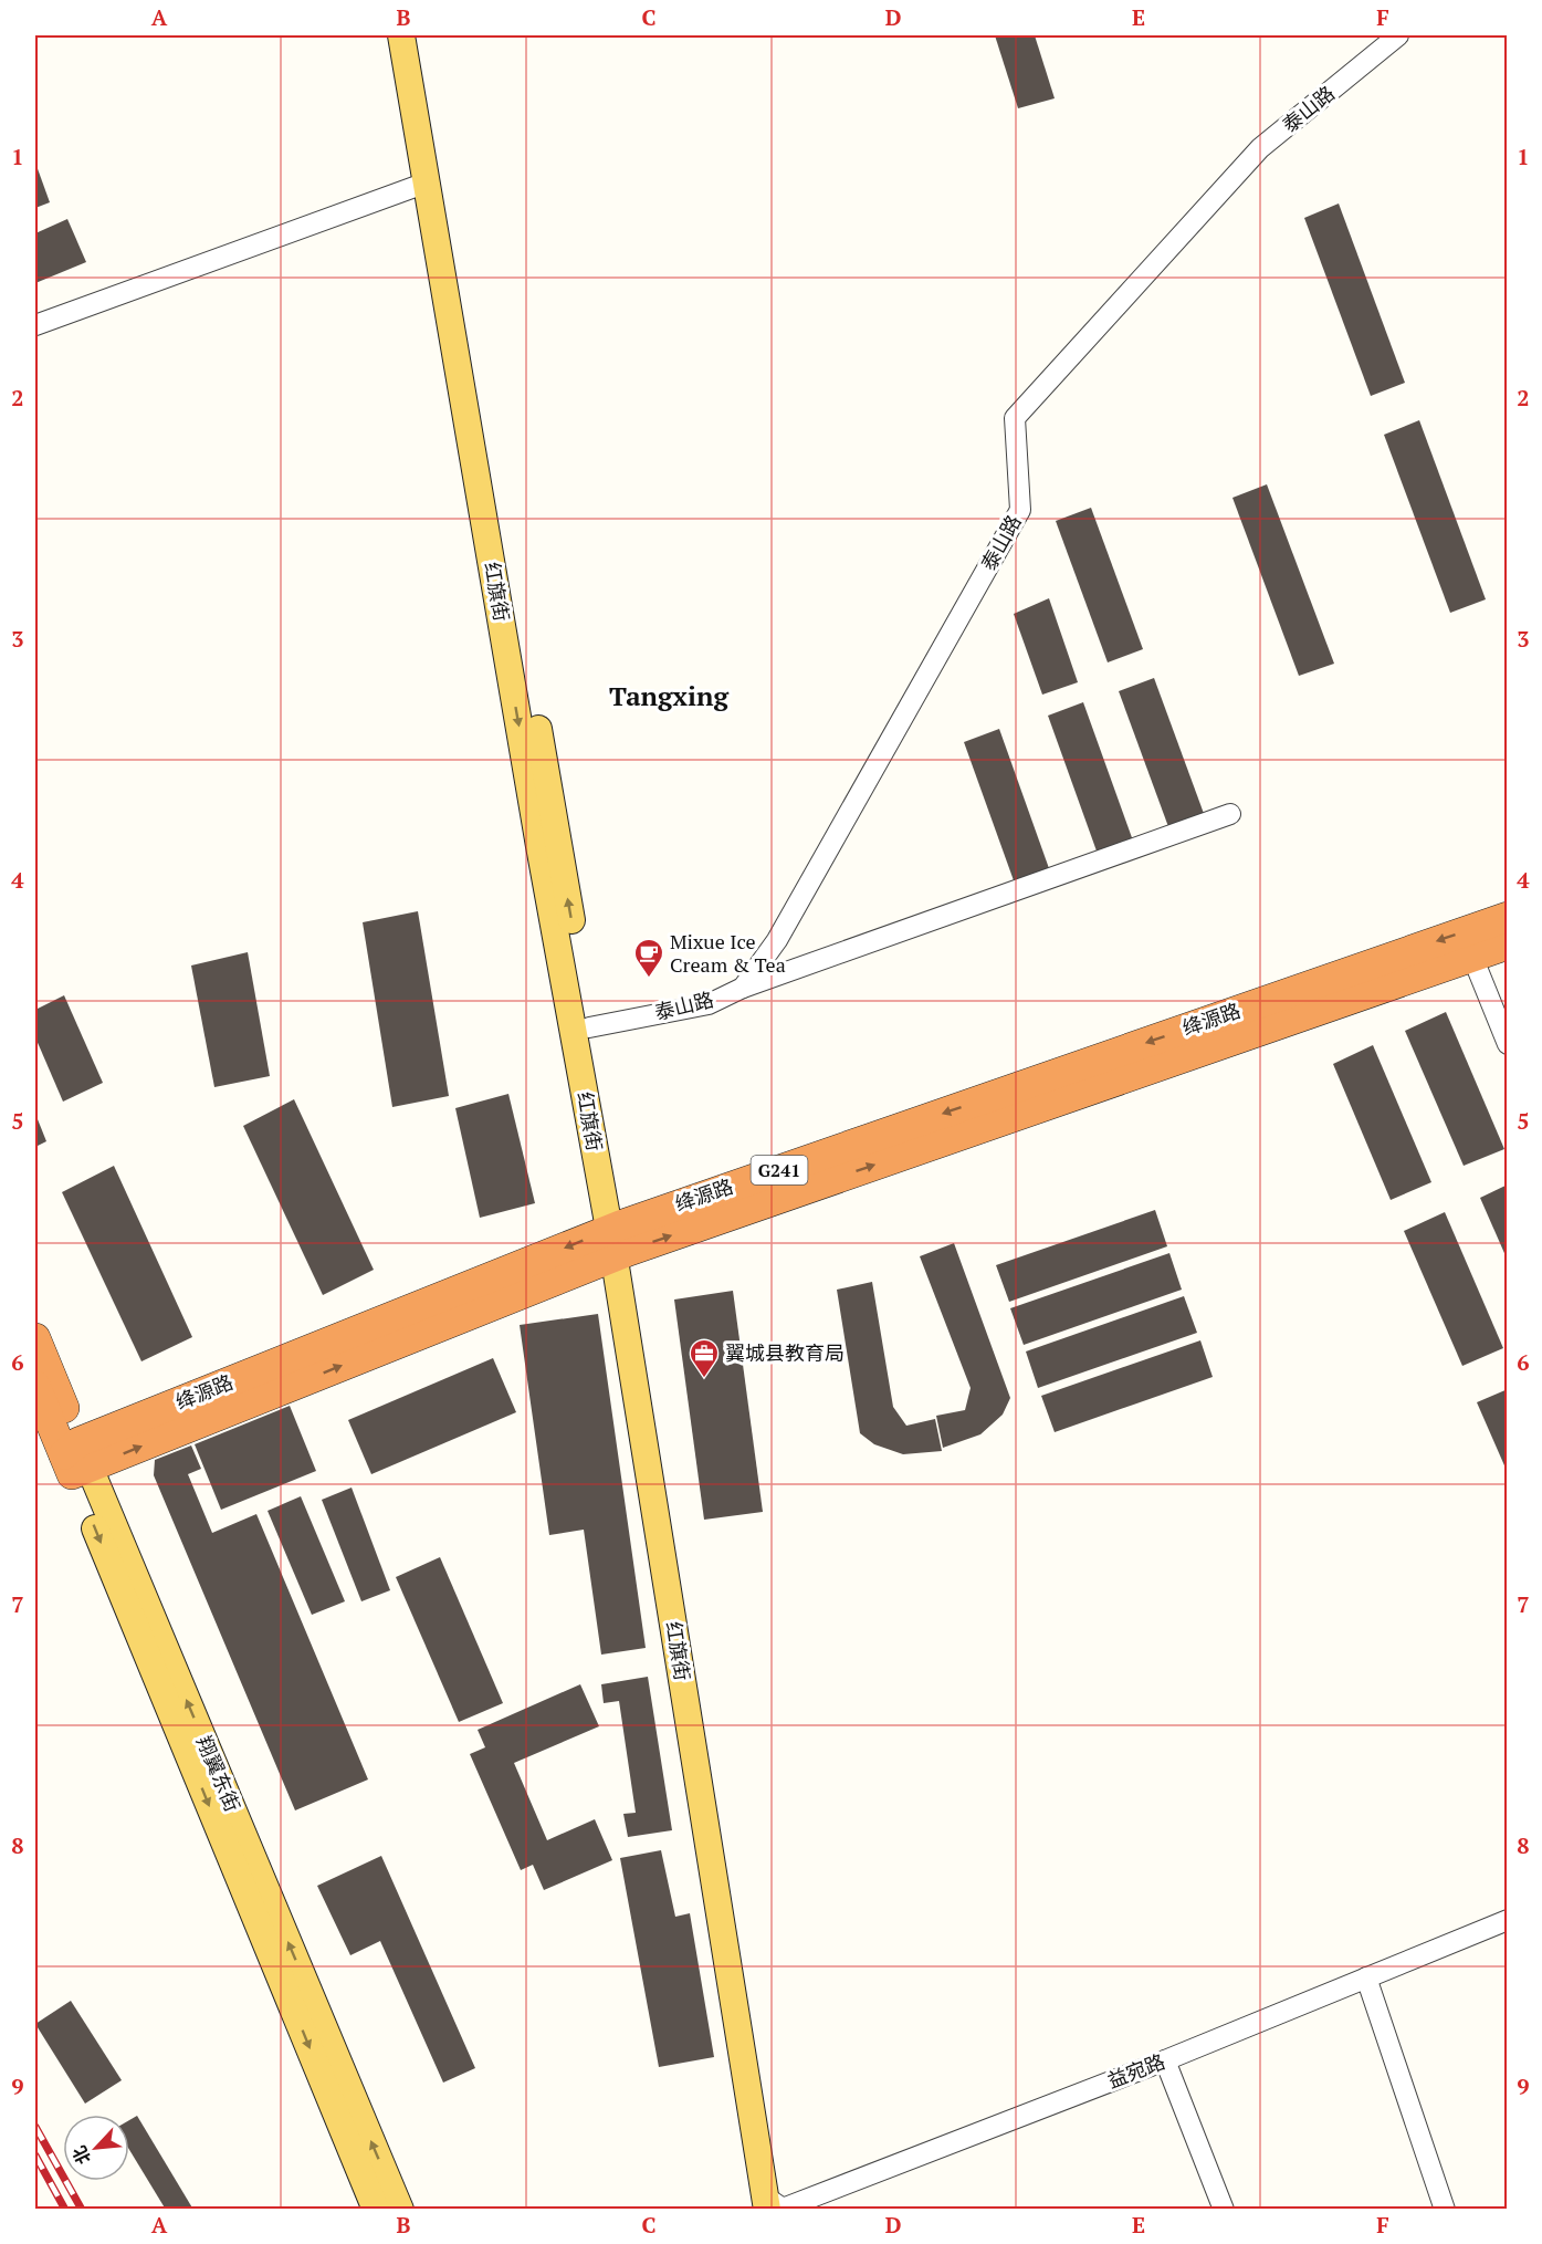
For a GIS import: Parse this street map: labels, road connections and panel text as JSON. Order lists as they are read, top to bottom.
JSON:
{
  "streets": {
    "highway": ["绛源路", "G241", "翔翼东街"],
    "main road": ["红旗街"],
    "street": ["泰山路", "益宛路"]
  },
  "crossings": [
    ["泰山路", "红旗街"],
    ["红旗街", "绛源路"],
    ["红旗街", "益宛路"],
    ["绛源路", "翔翼东街"]
  ],
  "districts": ["Tangxing"],
  "places": {
    "cafe": ["Mixue Ice Cream & Tea"],
    "office": ["翼城县教育局"]
  },
  "north": "bottom left",
  "grid": {
    "columns": [
      "A",
      "B",
      "C",
      "D",
      "E",
      "F"
    ],
    "rows": [
      "1",
      "2",
      "3",
      "4",
      "5",
      "6",
      "7",
      "8",
      "9"
    ]
  }
}
